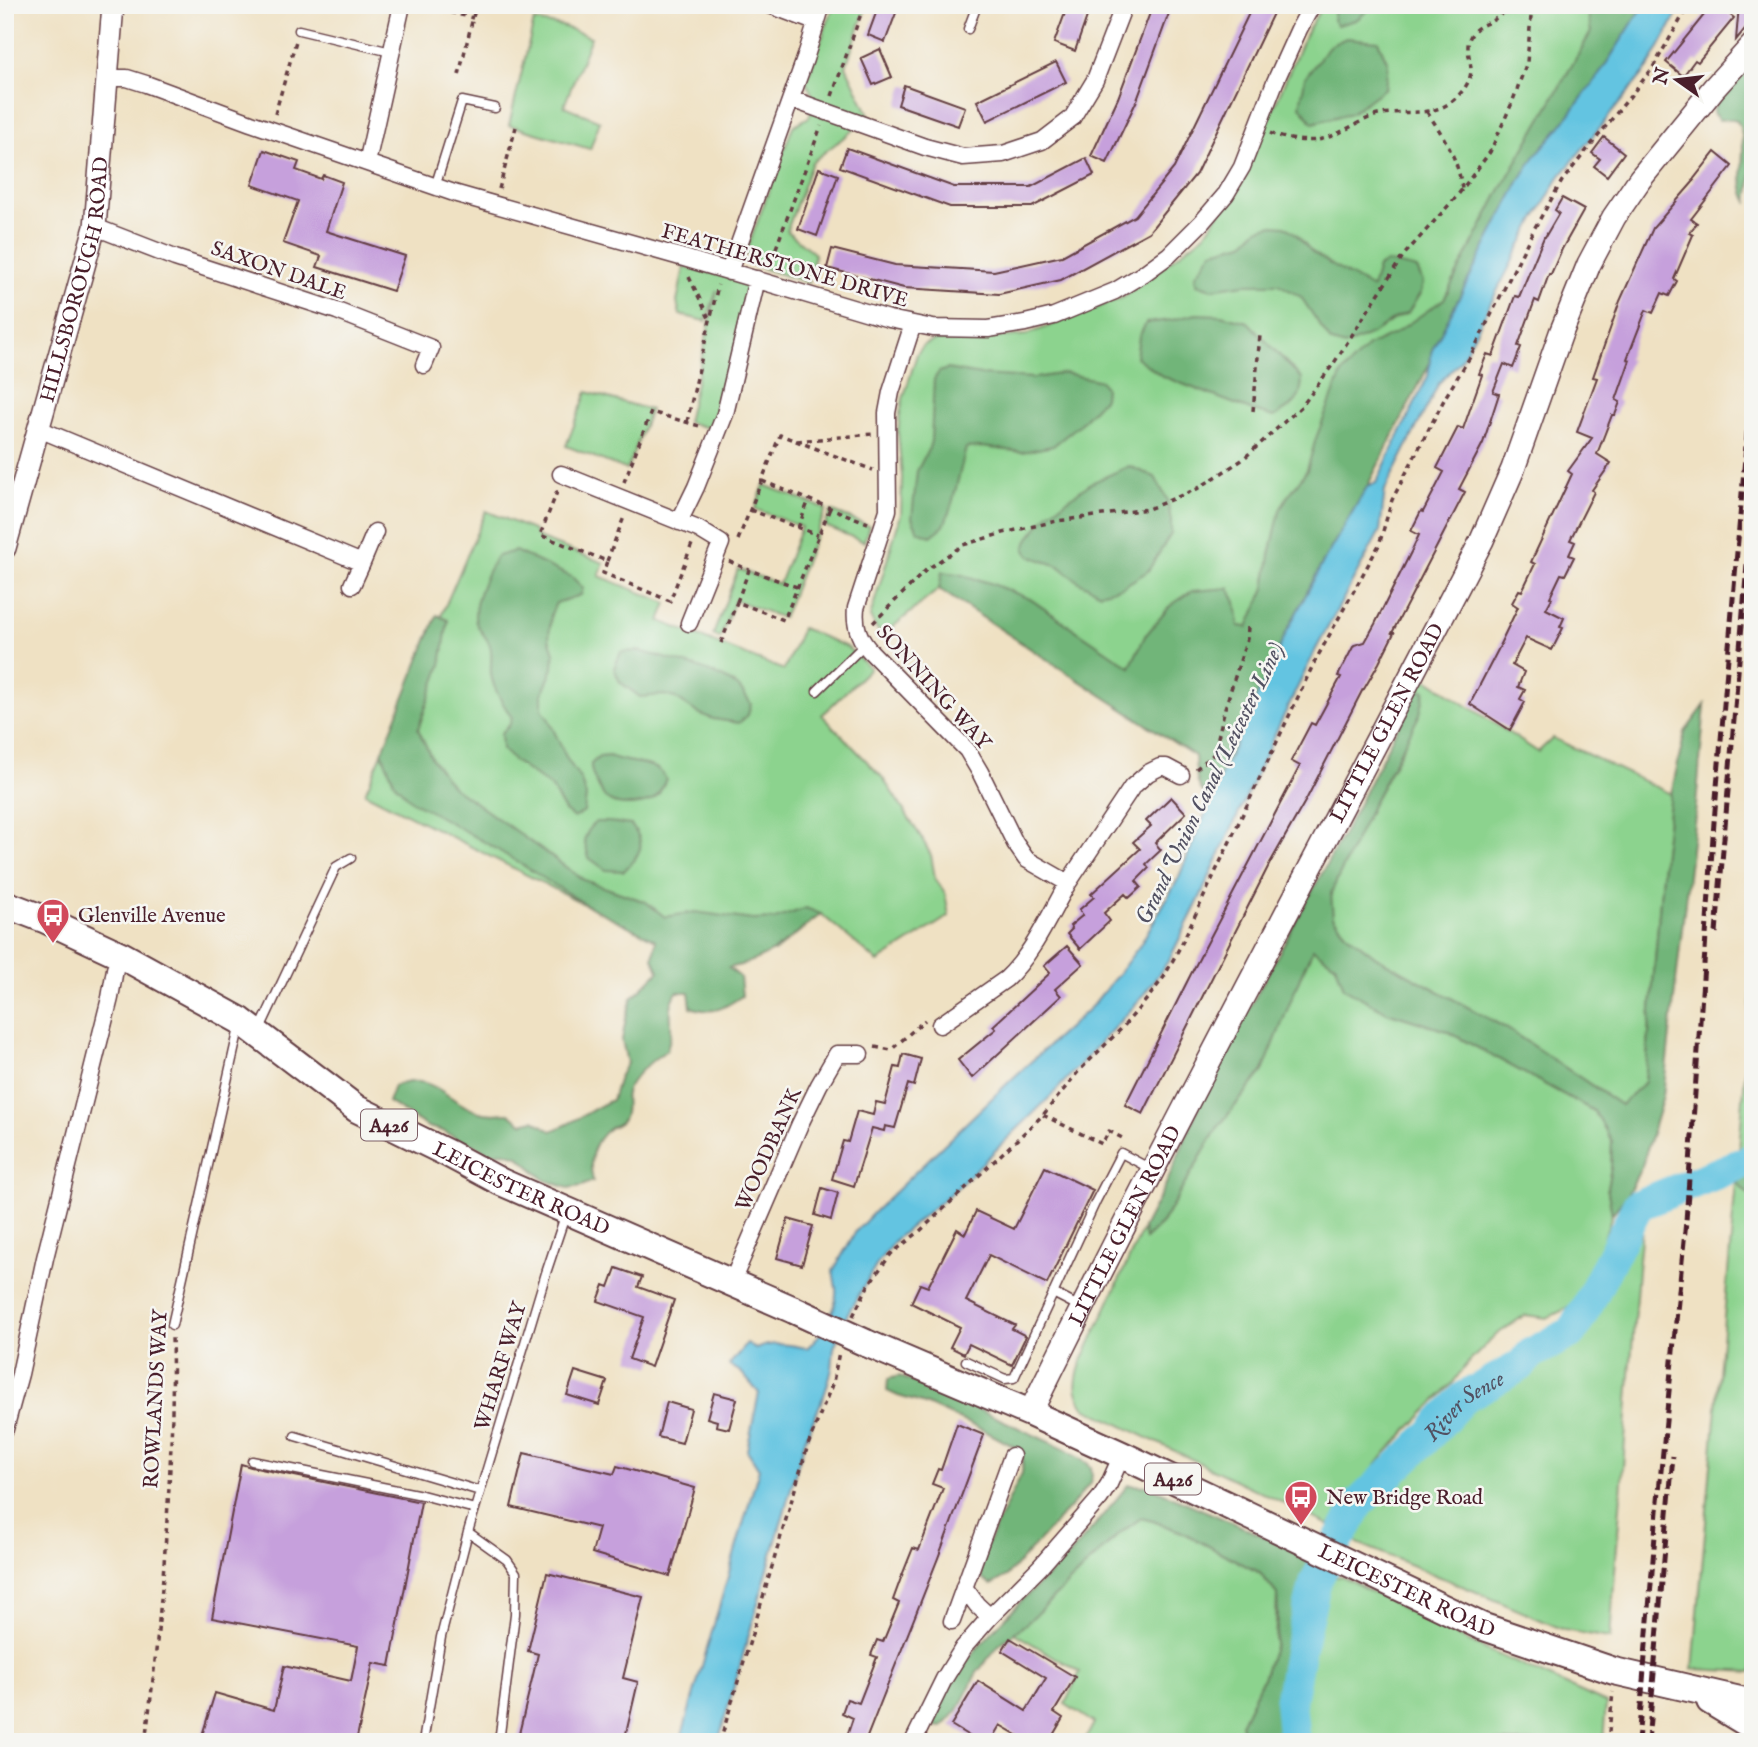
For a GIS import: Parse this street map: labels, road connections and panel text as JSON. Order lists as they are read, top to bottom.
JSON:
{
  "streets": {
    "main road": ["LITTLE GLEN ROAD", "A426", "LEICESTER ROAD"],
    "street": [
      "FEATHERSTONE DRIVE",
      "SAXON DALE",
      "HILLSBOROUGH ROAD",
      "SONNING WAY",
      "WOODBANK"
    ],
    "lane": ["WHARF WAY", "ROWLANDS WAY"]
  },
  "crossings": [
    ["FEATHERSTONE DRIVE", "HILLSBOROUGH ROAD"],
    ["FEATHERSTONE DRIVE", "SONNING WAY"],
    ["SAXON DALE", "HILLSBOROUGH ROAD"],
    ["LITTLE GLEN ROAD", "LEICESTER ROAD"],
    ["WOODBANK", "LEICESTER ROAD"],
    ["LEICESTER ROAD", "WHARF WAY"],
    ["LEICESTER ROAD", "ROWLANDS WAY"]
  ],
  "water": ["Grand Union Canal (Leicester Line)", "River Sence"],
  "places": {
    "bus stop": ["Glenville Avenue", "New Bridge Road"]
  },
  "north": "left"
}
